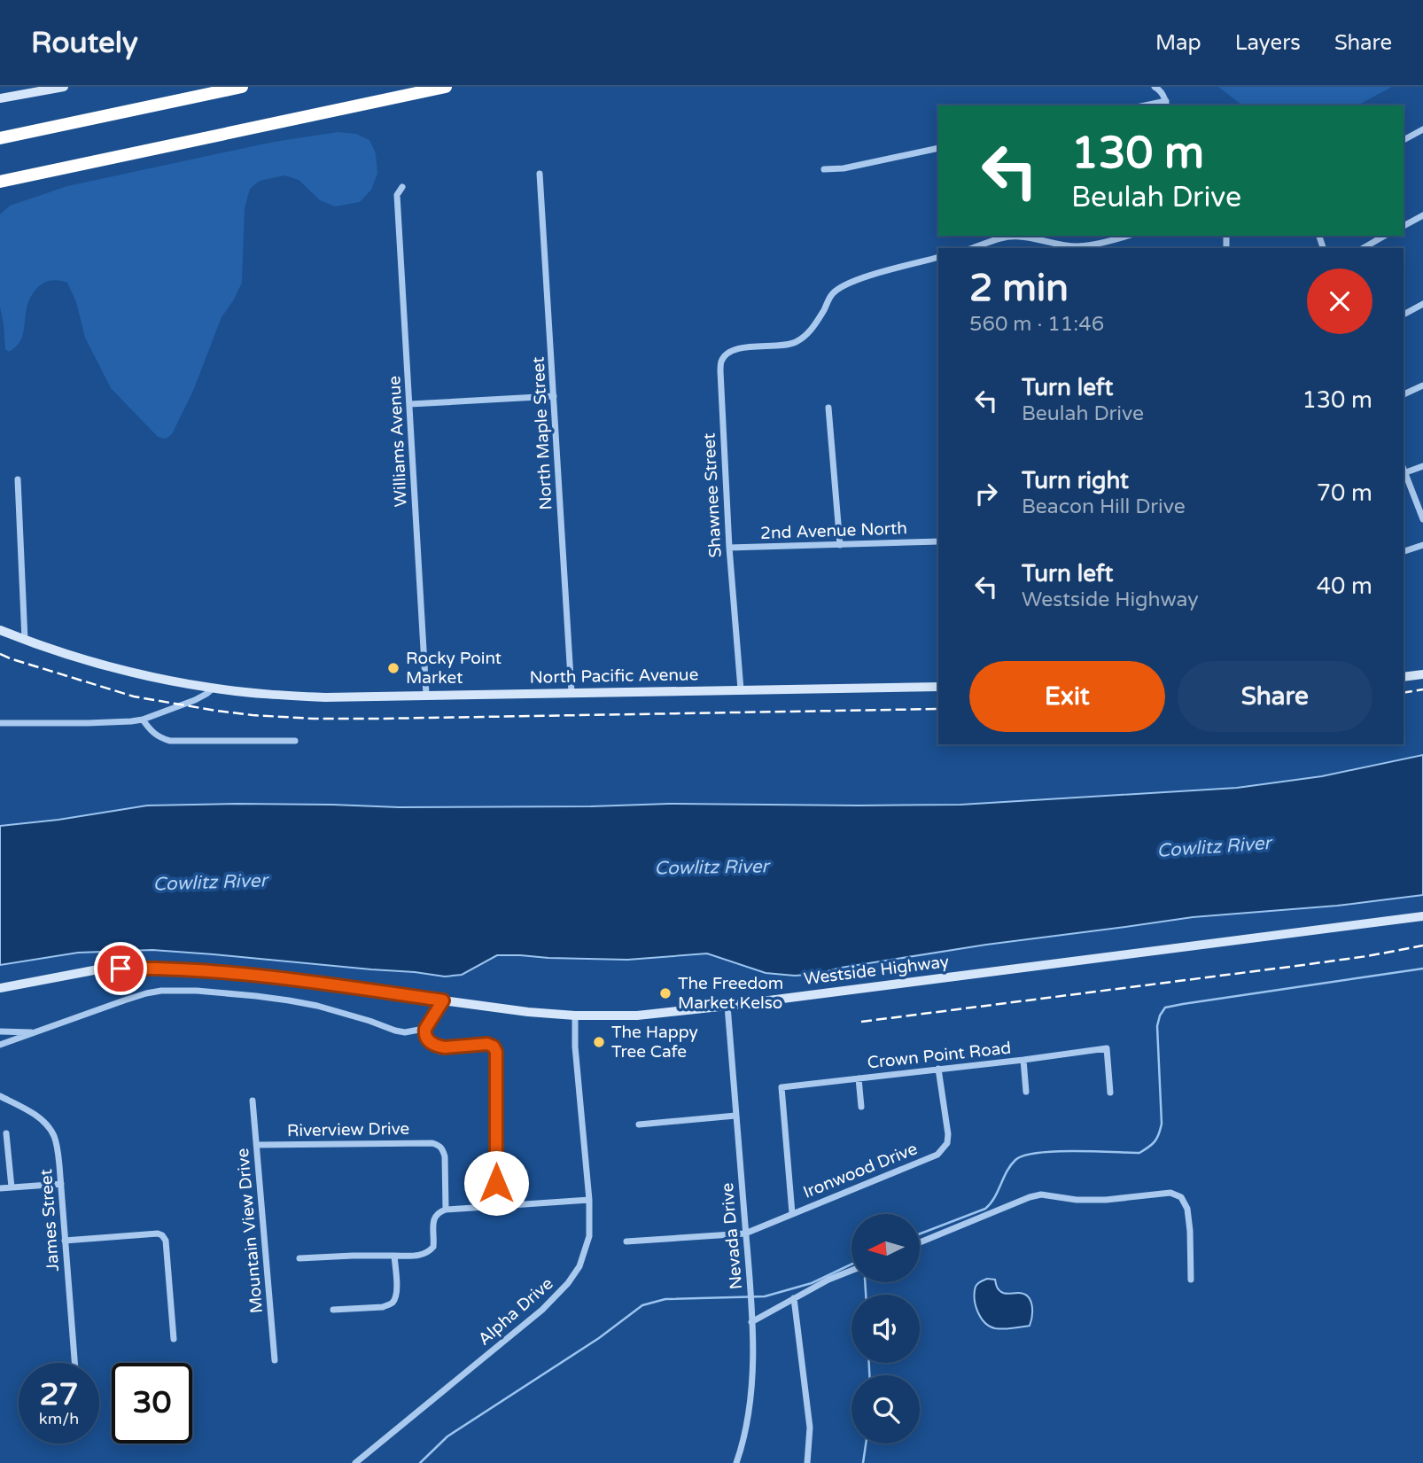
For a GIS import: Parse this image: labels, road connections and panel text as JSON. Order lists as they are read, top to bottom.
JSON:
{
  "streets": {
    "main road": ["North Pacific Avenue", "Westside Highway"],
    "street": [
      "North Maple Street",
      "Williams Avenue",
      "Shawnee Street",
      "2nd Avenue North",
      "Crown Point Road",
      "Riverview Drive",
      "Ironwood Drive",
      "James Street",
      "Mountain View Drive",
      "Nevada Drive",
      "Alpha Drive"
    ]
  },
  "crossings": [
    ["North Maple Street", "North Pacific Avenue"],
    ["Williams Avenue", "North Pacific Avenue"],
    ["Shawnee Street", "2nd Avenue North"],
    ["Shawnee Street", "North Pacific Avenue"],
    ["Westside Highway", "Nevada Drive"],
    ["Westside Highway", "Alpha Drive"],
    ["Crown Point Road", "Ironwood Drive"],
    ["Riverview Drive", "Mountain View Drive"],
    ["Ironwood Drive", "Nevada Drive"]
  ],
  "water": ["Cowlitz River"],
  "places": ["Rocky Point Market", "The Freedom Market Kelso", "The Happy Tree Cafe"],
  "north": "left",
  "page": {
    "header": "Routely",
    "nav": ["Map", "Layers", "Share"],
    "turn": ["130 m", "Beulah Drive"],
    "heading": ["2 min", "560 m · 11:46"],
    "list": [
      {
        "name": "Turn left",
        "note": "Beulah Drive",
        "value": "130 m"
      },
      {
        "name": "Turn right",
        "note": "Beacon Hill Drive",
        "value": "70 m"
      },
      {
        "name": "Turn left",
        "note": "Westside Highway",
        "value": "40 m"
      }
    ],
    "buttons": ["Exit", "Share"],
    "speed": "27 km/h",
    "limit": "30"
  }
}
